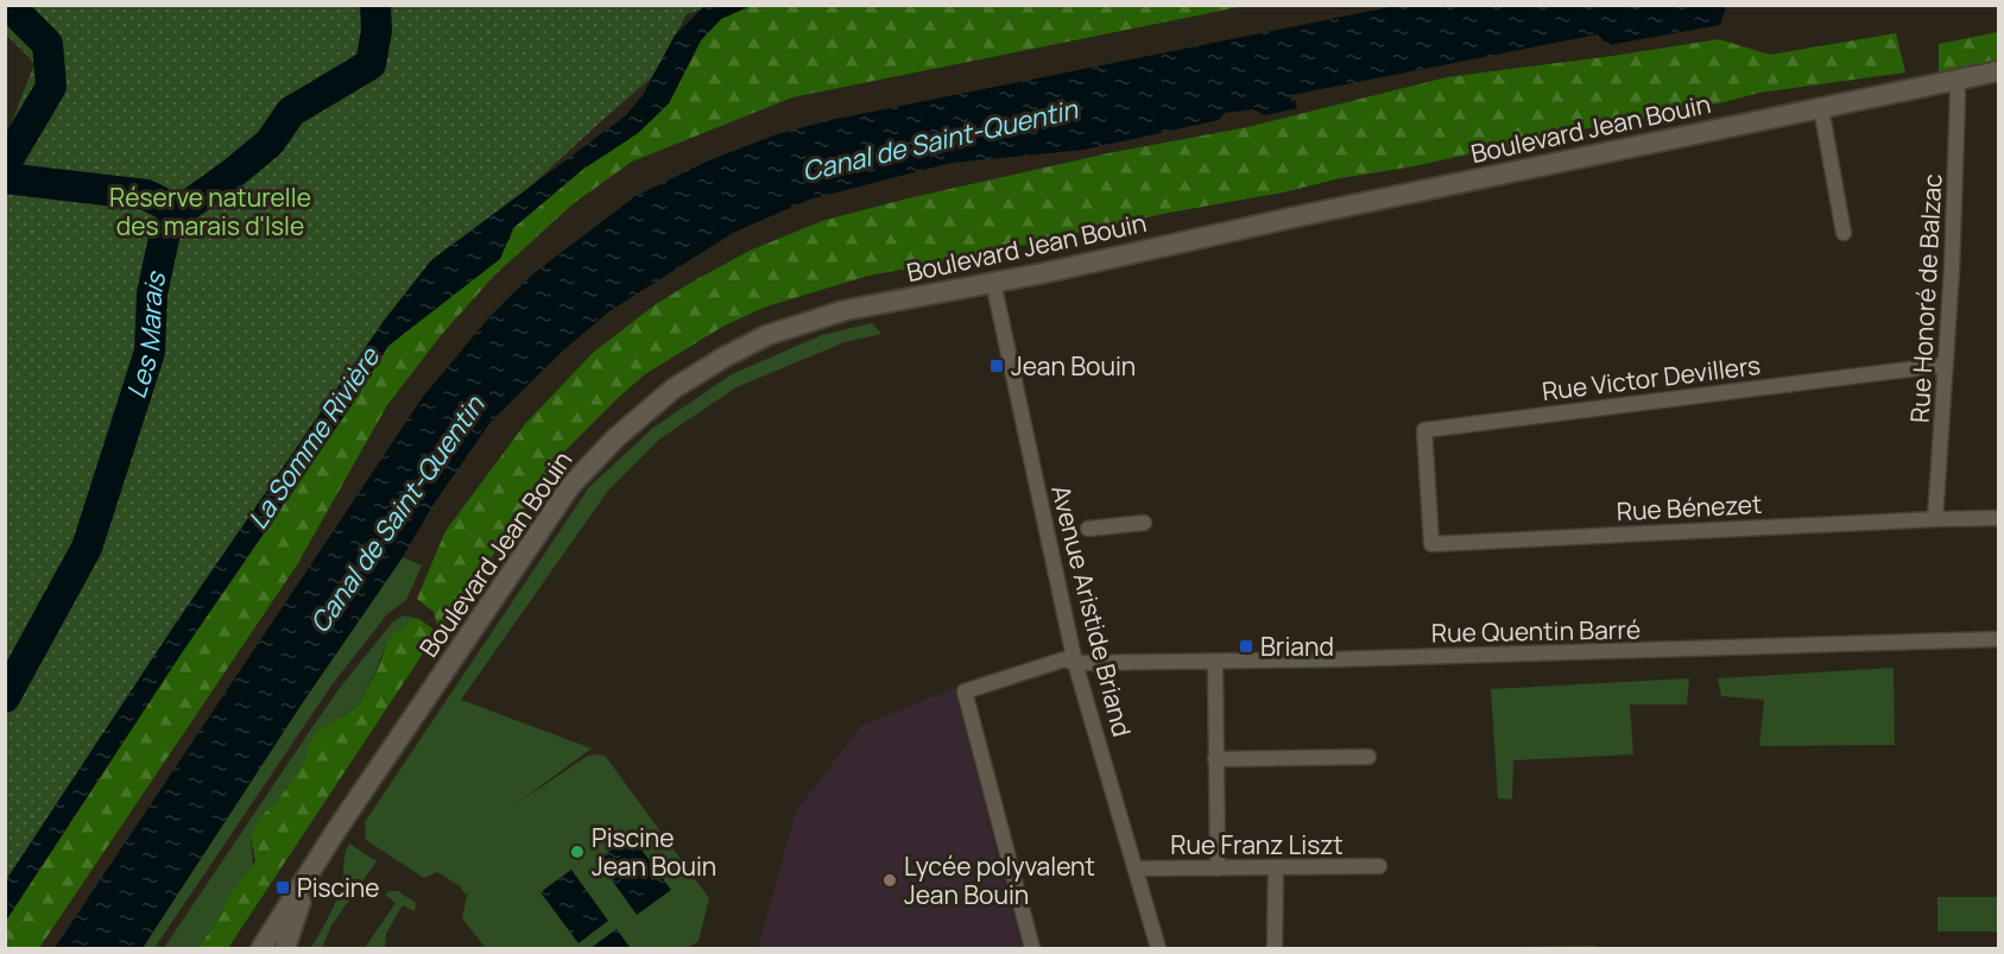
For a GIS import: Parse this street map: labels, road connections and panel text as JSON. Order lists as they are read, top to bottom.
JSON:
{
  "streets": {
    "street": [
      "Boulevard Jean Bouin",
      "Rue Honoré de Balzac",
      "Rue Victor Devillers",
      "Rue Bénezet",
      "Avenue Aristide Briand",
      "Rue Quentin Barré",
      "Rue Franz Liszt"
    ]
  },
  "crossings": [
    ["Boulevard Jean Bouin", "Rue Honoré de Balzac"],
    ["Boulevard Jean Bouin", "Avenue Aristide Briand"],
    ["Rue Honoré de Balzac", "Rue Victor Devillers"],
    ["Rue Honoré de Balzac", "Rue Bénezet"],
    ["Rue Victor Devillers", "Rue Bénezet"],
    ["Avenue Aristide Briand", "Rue Quentin Barré"],
    ["Avenue Aristide Briand", "Rue Franz Liszt"]
  ],
  "water": ["Canal de Saint-Quentin", "Les Marais", "La Somme Rivière"],
  "parks": ["Réserve naturelle des marais d'Isle"],
  "places": {
    "transit": ["Jean Bouin", "Briand", "Piscine"],
    "other": ["Piscine Jean Bouin", "Lycée polyvalent Jean Bouin"]
  }
}
